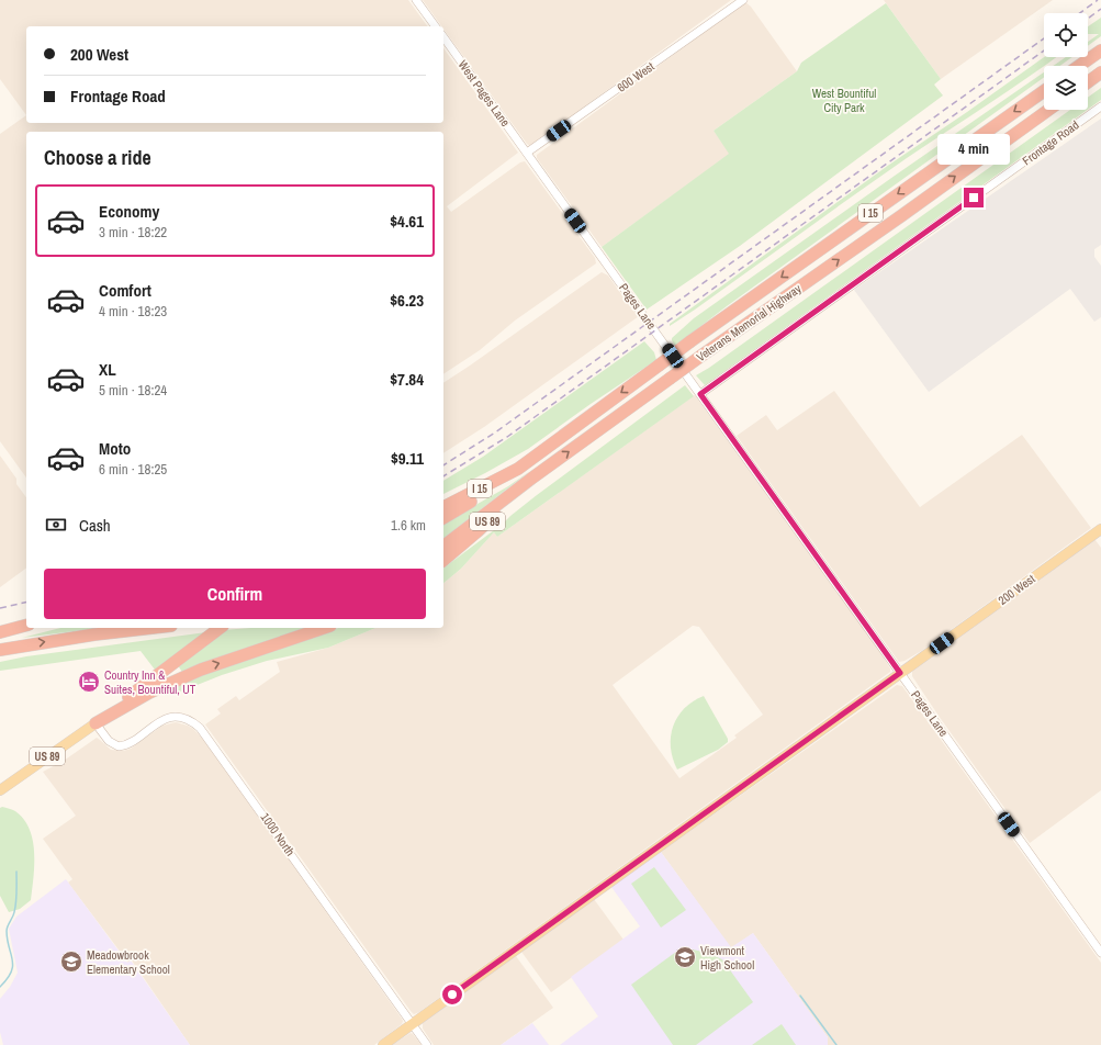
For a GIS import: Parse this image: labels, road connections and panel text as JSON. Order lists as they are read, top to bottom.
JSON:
{
  "streets": {
    "highway": ["I 15", "Veterans Memorial Highway", "US 89"],
    "main road": ["200 West"],
    "street": [
      "600 West",
      "West Pages Lane",
      "Frontage Road",
      "Pages Lane",
      "1000 North"
    ]
  },
  "crossings": [
    ["600 West", "West Pages Lane"],
    ["600 West", "Pages Lane"],
    ["West Pages Lane", "Pages Lane"],
    ["Frontage Road", "Pages Lane"],
    ["Pages Lane", "200 West"],
    ["Veterans Memorial Highway", "US 89"],
    ["US 89", "1000 North"]
  ],
  "parks": ["West Bountiful City Park"],
  "places": {
    "hotel": ["Country Inn & Suites, Bountiful, UT"],
    "school or university": ["Viewmont High School", "Meadowbrook Elementary School"]
  },
  "page": {
    "banner": ["200 West", "Frontage Road"],
    "heading": "Choose a ride",
    "bubble": "4 min",
    "list": [
      {
        "name": "Economy",
        "note": "3 min · 18:22",
        "value": "$4.61"
      },
      {
        "name": "Comfort",
        "note": "4 min · 18:23",
        "value": "$6.23"
      },
      {
        "name": "XL",
        "note": "5 min · 18:24",
        "value": "$7.84"
      },
      {
        "name": "Moto",
        "note": "6 min · 18:25",
        "value": "$9.11"
      }
    ],
    "pay": ["Cash", "1.6 km"],
    "buttons": "Confirm"
  }
}
